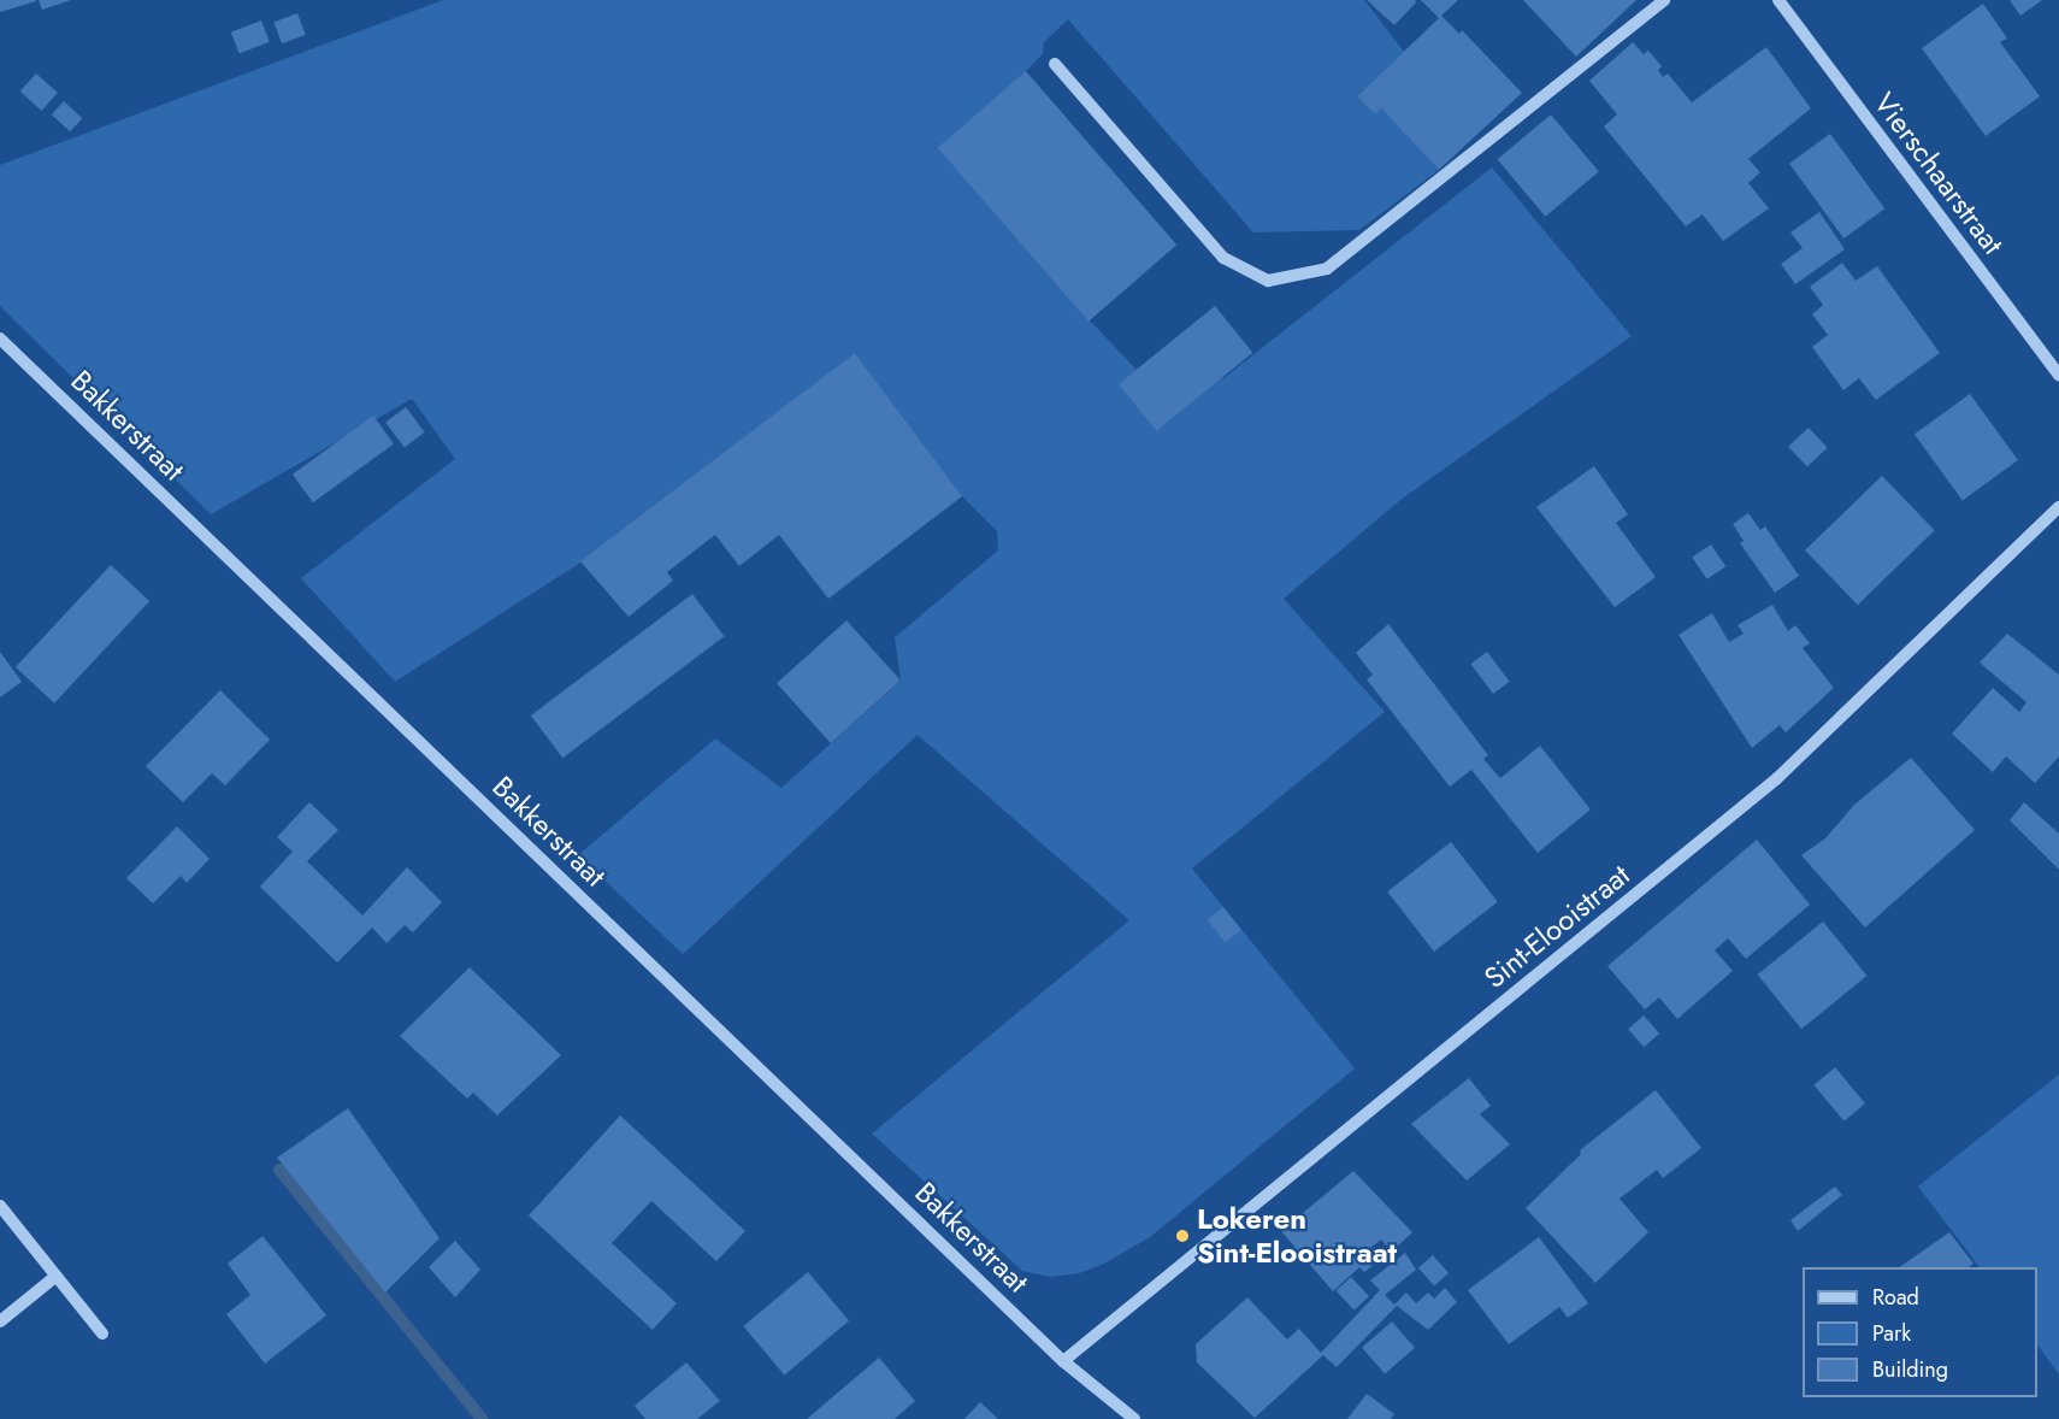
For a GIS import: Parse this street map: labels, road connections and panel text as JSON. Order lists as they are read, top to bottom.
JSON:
{
  "streets": {
    "street": ["Vierschaarstraat", "Bakkerstraat", "Sint-Elooistraat"]
  },
  "crossings": [
    ["Bakkerstraat", "Sint-Elooistraat"]
  ],
  "places": ["Lokeren Sint-Elooistraat"],
  "legend": ["Road", "Park", "Building"]
}
